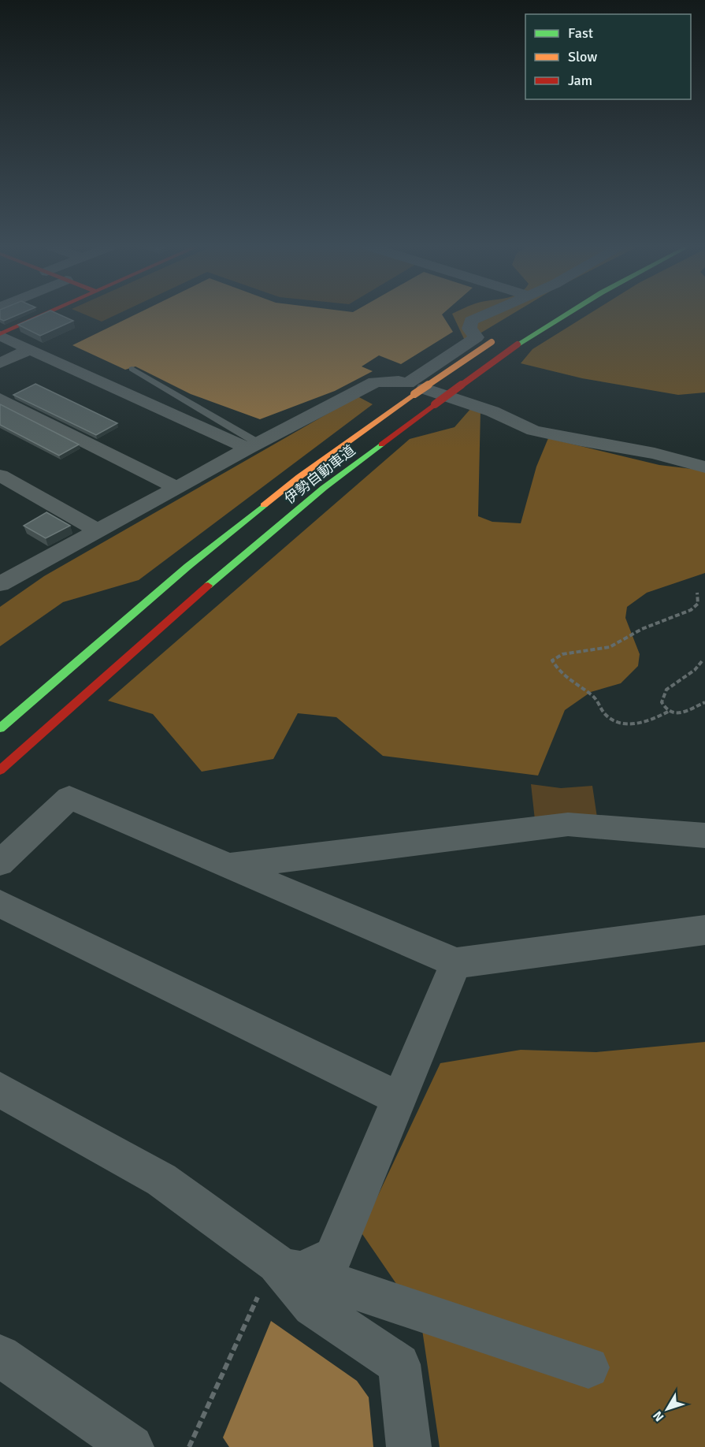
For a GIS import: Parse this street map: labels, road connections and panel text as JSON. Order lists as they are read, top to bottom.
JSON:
{
  "streets": {
    "main road": ["伊勢自動車道"]
  },
  "legend": ["Fast", "Slow", "Jam"],
  "north": "bottom left"
}
